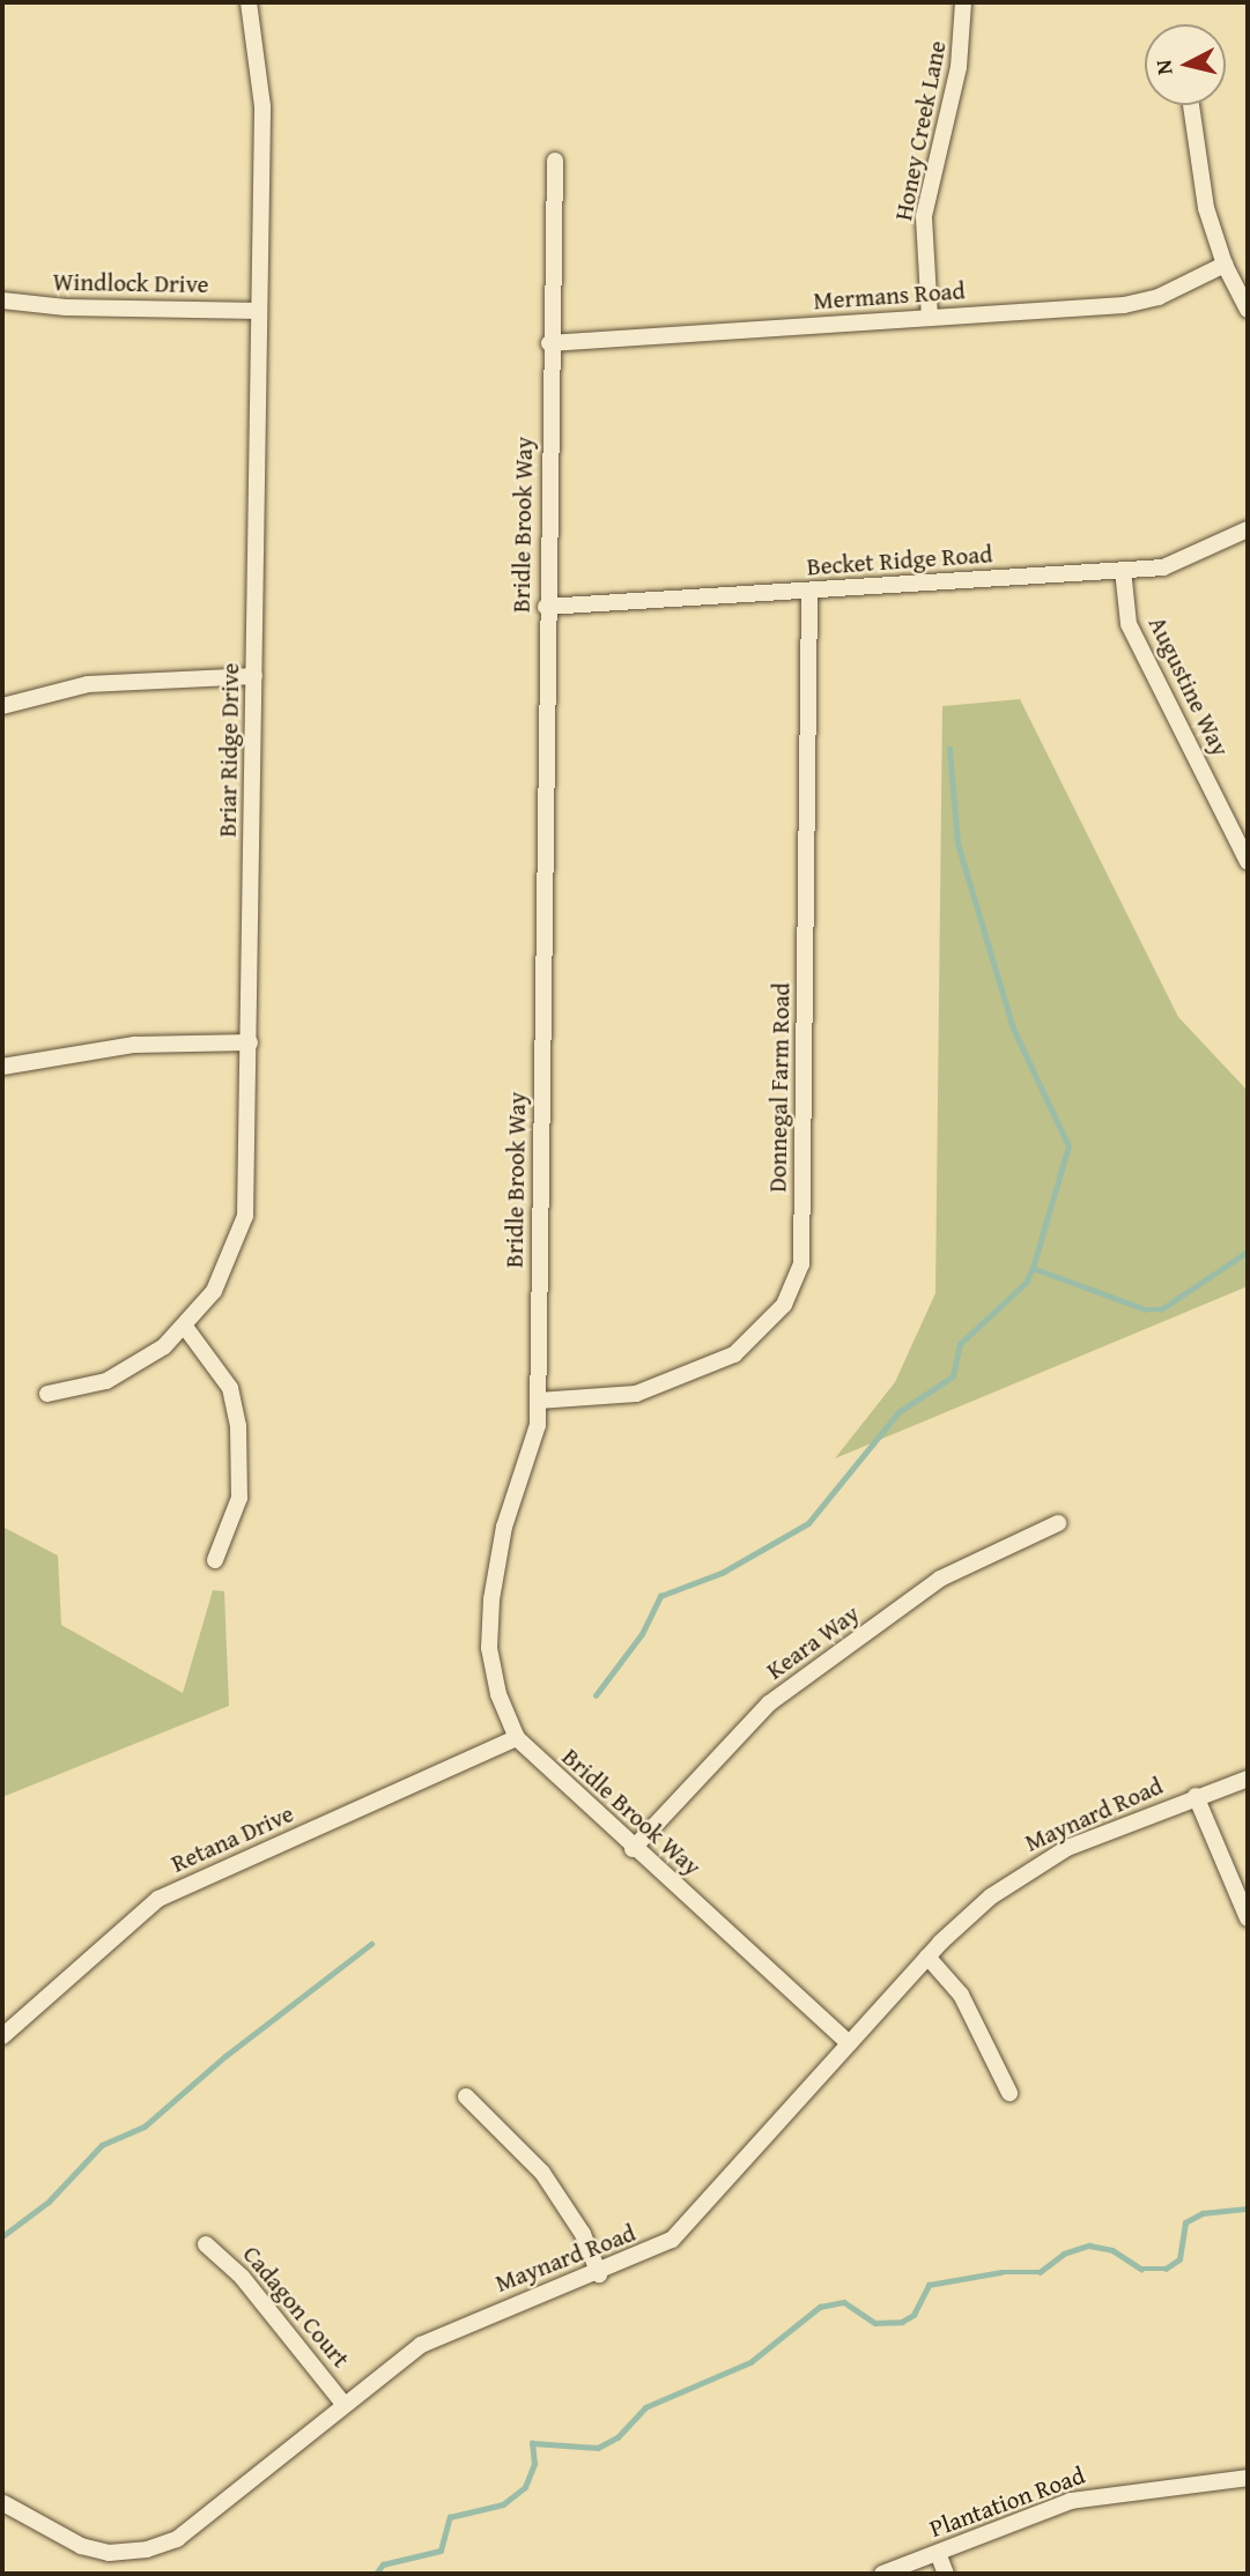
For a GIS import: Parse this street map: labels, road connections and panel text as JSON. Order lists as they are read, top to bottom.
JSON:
{
  "streets": {
    "street": [
      "Honey Creek Lane",
      "Windlock Drive",
      "Mermans Road",
      "Bridle Brook Way",
      "Becket Ridge Road",
      "Augustine Way",
      "Briar Ridge Drive",
      "Donnegal Farm Road",
      "Keara Way",
      "Maynard Road",
      "Retana Drive",
      "Cadagon Court",
      "Plantation Road"
    ]
  },
  "crossings": [
    ["Honey Creek Lane", "Mermans Road"],
    ["Windlock Drive", "Briar Ridge Drive"],
    ["Mermans Road", "Bridle Brook Way"],
    ["Bridle Brook Way", "Becket Ridge Road"],
    ["Bridle Brook Way", "Donnegal Farm Road"],
    ["Bridle Brook Way", "Keara Way"],
    ["Bridle Brook Way", "Maynard Road"],
    ["Bridle Brook Way", "Retana Drive"],
    ["Becket Ridge Road", "Augustine Way"],
    ["Becket Ridge Road", "Donnegal Farm Road"],
    ["Maynard Road", "Cadagon Court"]
  ],
  "north": "left"
}
